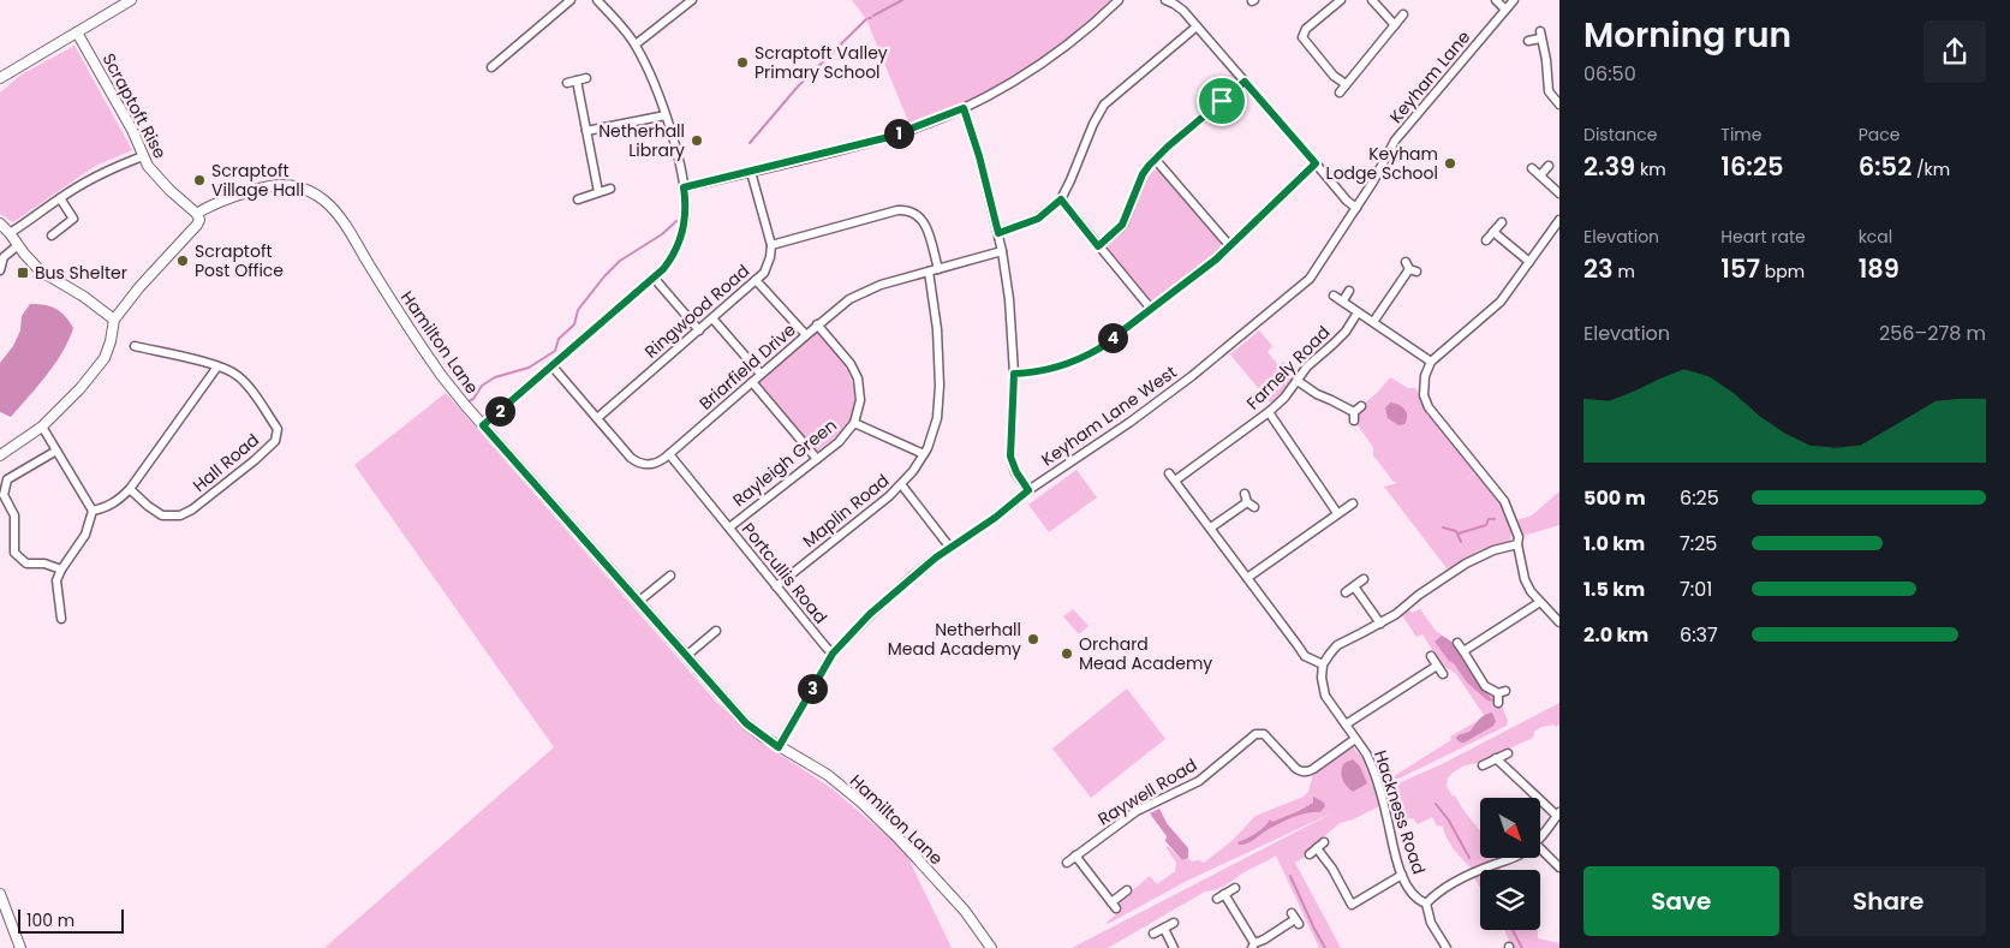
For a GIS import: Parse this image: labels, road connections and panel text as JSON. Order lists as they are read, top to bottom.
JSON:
{
  "streets": {
    "street": [
      "Keyham Lane",
      "Scraptoft Rise",
      "Ringwood Road",
      "Hamilton Lane",
      "Briarfield Drive",
      "Farnely Road",
      "Keyham Lane West",
      "Hall Road",
      "Rayleigh Green",
      "Maplin Road",
      "Portcullis Road",
      "Raywell Road",
      "Hackness Road"
    ]
  },
  "crossings": [
    ["Keyham Lane", "Keyham Lane West"],
    ["Scraptoft Rise", "Hamilton Lane"],
    ["Ringwood Road", "Briarfield Drive"],
    ["Hamilton Lane", "Keyham Lane West"],
    ["Briarfield Drive", "Rayleigh Green"],
    ["Briarfield Drive", "Maplin Road"],
    ["Briarfield Drive", "Portcullis Road"],
    ["Keyham Lane West", "Portcullis Road"],
    ["Rayleigh Green", "Portcullis Road"],
    ["Maplin Road", "Portcullis Road"],
    ["Raywell Road", "Hackness Road"]
  ],
  "places": {
    "other": [
      "Scraptoft Valley Primary School",
      "Netherhall Library",
      "Keyham Lodge School",
      "Scraptoft Village Hall",
      "Scraptoft Post Office",
      "Netherhall Mead Academy",
      "Orchard Mead Academy"
    ],
    "transit": ["Bus Shelter"]
  },
  "scale_bar": "100 m",
  "north": "bottom right",
  "page": {
    "heading": ["Morning run", "06:50"],
    "stats": [
      ["Distance", "2.39 km"],
      ["Time", "16:25"],
      ["Pace", "6:52 /km"],
      ["Elevation", "23 m"],
      ["Heart rate", "157 bpm"],
      ["kcal", "189"]
    ],
    "pins": [
      "1",
      "4",
      "2",
      "3"
    ],
    "chart": ["Elevation", "256–278 m"],
    "list": [
      {
        "name": "500 m",
        "note": "6:25"
      },
      {
        "name": "1.0 km",
        "note": "7:25"
      },
      {
        "name": "1.5 km",
        "note": "7:01"
      },
      {
        "name": "2.0 km",
        "note": "6:37"
      }
    ],
    "buttons": ["Save", "Share"],
    "scale": "100 m"
  }
}
